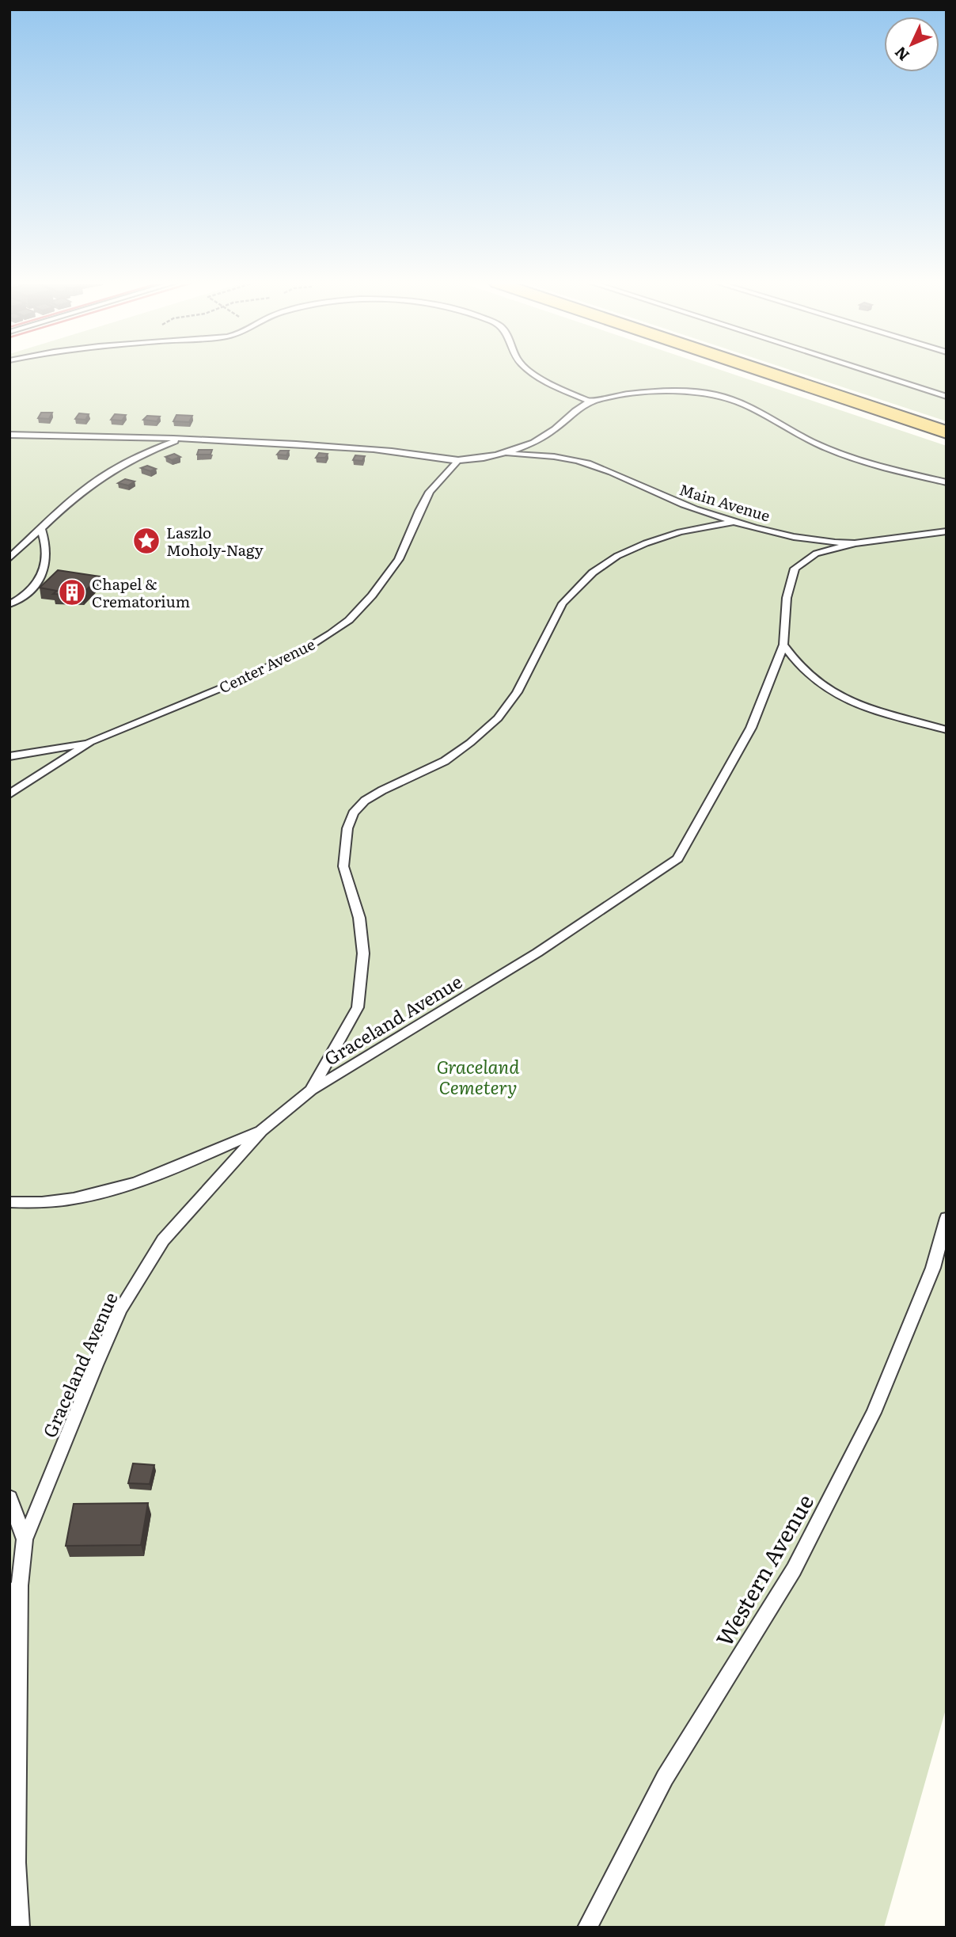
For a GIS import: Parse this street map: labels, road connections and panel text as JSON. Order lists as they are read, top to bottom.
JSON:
{
  "streets": {
    "lane": [
      "Main Avenue",
      "Center Avenue",
      "Graceland Avenue",
      "Western Avenue"
    ]
  },
  "crossings": [
    ["Main Avenue", "Graceland Avenue"]
  ],
  "parks": ["Graceland Cemetery"],
  "places": {
    "place": ["Laszlo Moholy-Nagy"],
    "building": ["Chapel & Crematorium"]
  },
  "north": "bottom left"
}
